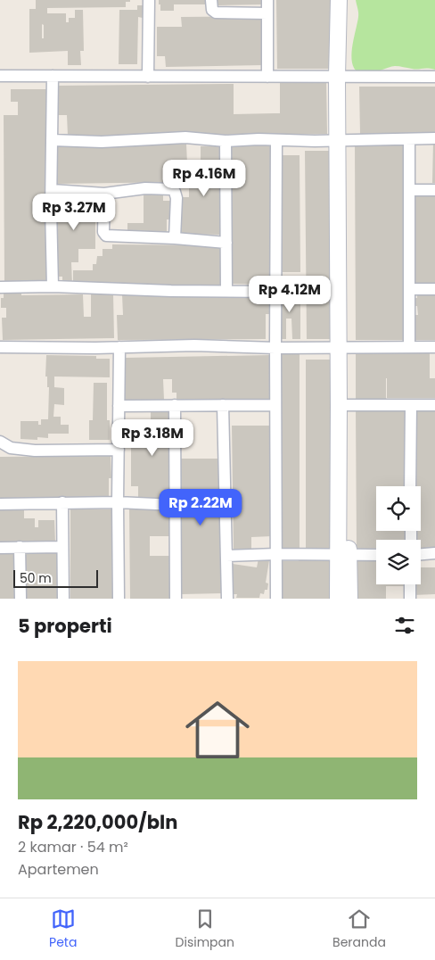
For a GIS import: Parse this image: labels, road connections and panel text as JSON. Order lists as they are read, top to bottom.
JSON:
{
  "scale_bar": "50 m",
  "page": {
    "price": [
      "Rp 4.16M",
      "Rp 3.27M",
      "Rp 4.12M",
      "Rp 3.18M",
      "Rp 2.22M"
    ],
    "scale": "50 m",
    "heading": "5 properti",
    "list": [
      {
        "name": "Rp 2,220,000/bln",
        "note": "2 kamar · 54 m² · Apartemen"
      }
    ],
    "tabs": ["Peta", "Disimpan", "Beranda"]
  }
}
